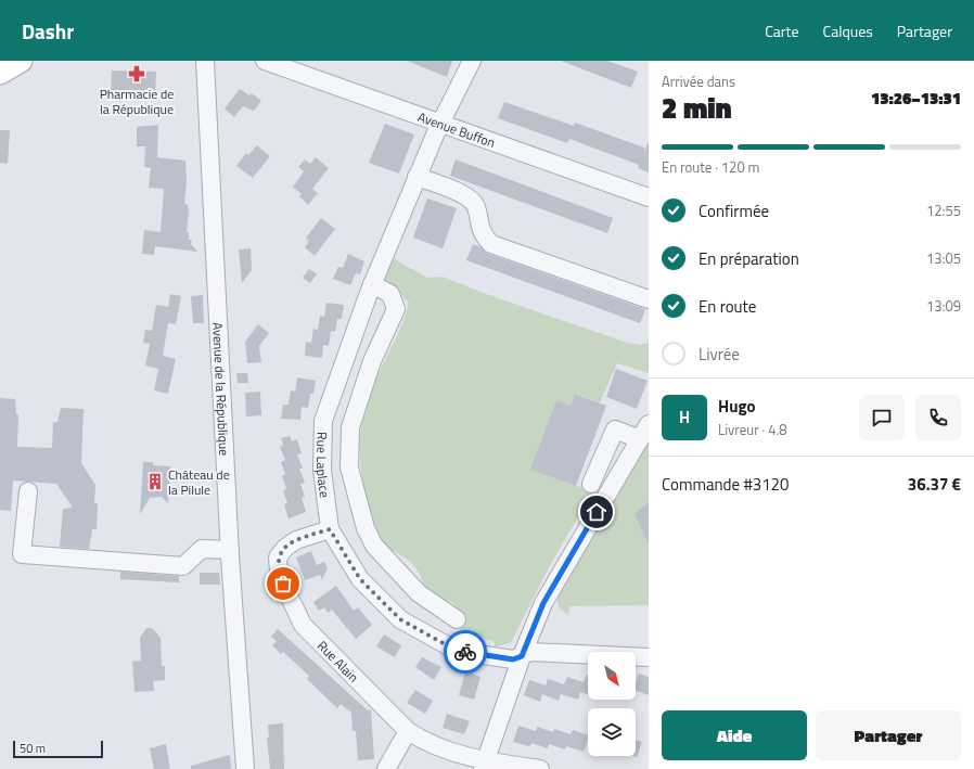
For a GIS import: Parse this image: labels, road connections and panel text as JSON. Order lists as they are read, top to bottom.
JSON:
{
  "streets": {
    "street": [
      "Avenue Buffon",
      "Avenue de la République",
      "Rue Laplace",
      "Rue Alain"
    ]
  },
  "crossings": [
    ["Avenue Buffon", "Rue Laplace"],
    ["Rue Laplace", "Rue Alain"]
  ],
  "places": {
    "pharmacy": ["Pharmacie de la République"],
    "building": ["Château de la Pilule"]
  },
  "scale_bar": "50 m",
  "north": "bottom right",
  "page": {
    "header": "Dashr",
    "nav": ["Carte", "Calques", "Partager"],
    "heading": ["2 min", "Arrivée dans", "13:26–13:31"],
    "panel": [
      "Hugo",
      "Livreur · 4.8",
      "Commande #3120",
      "36.37 €"
    ],
    "bar": "En route · 120 m",
    "list": [
      ["Confirmée", "12:55"],
      ["En préparation", "13:05"],
      ["En route", "13:09"],
      "Livrée"
    ],
    "round": "H",
    "buttons": ["Aide", "Partager"],
    "scale": "50 m"
  }
}
